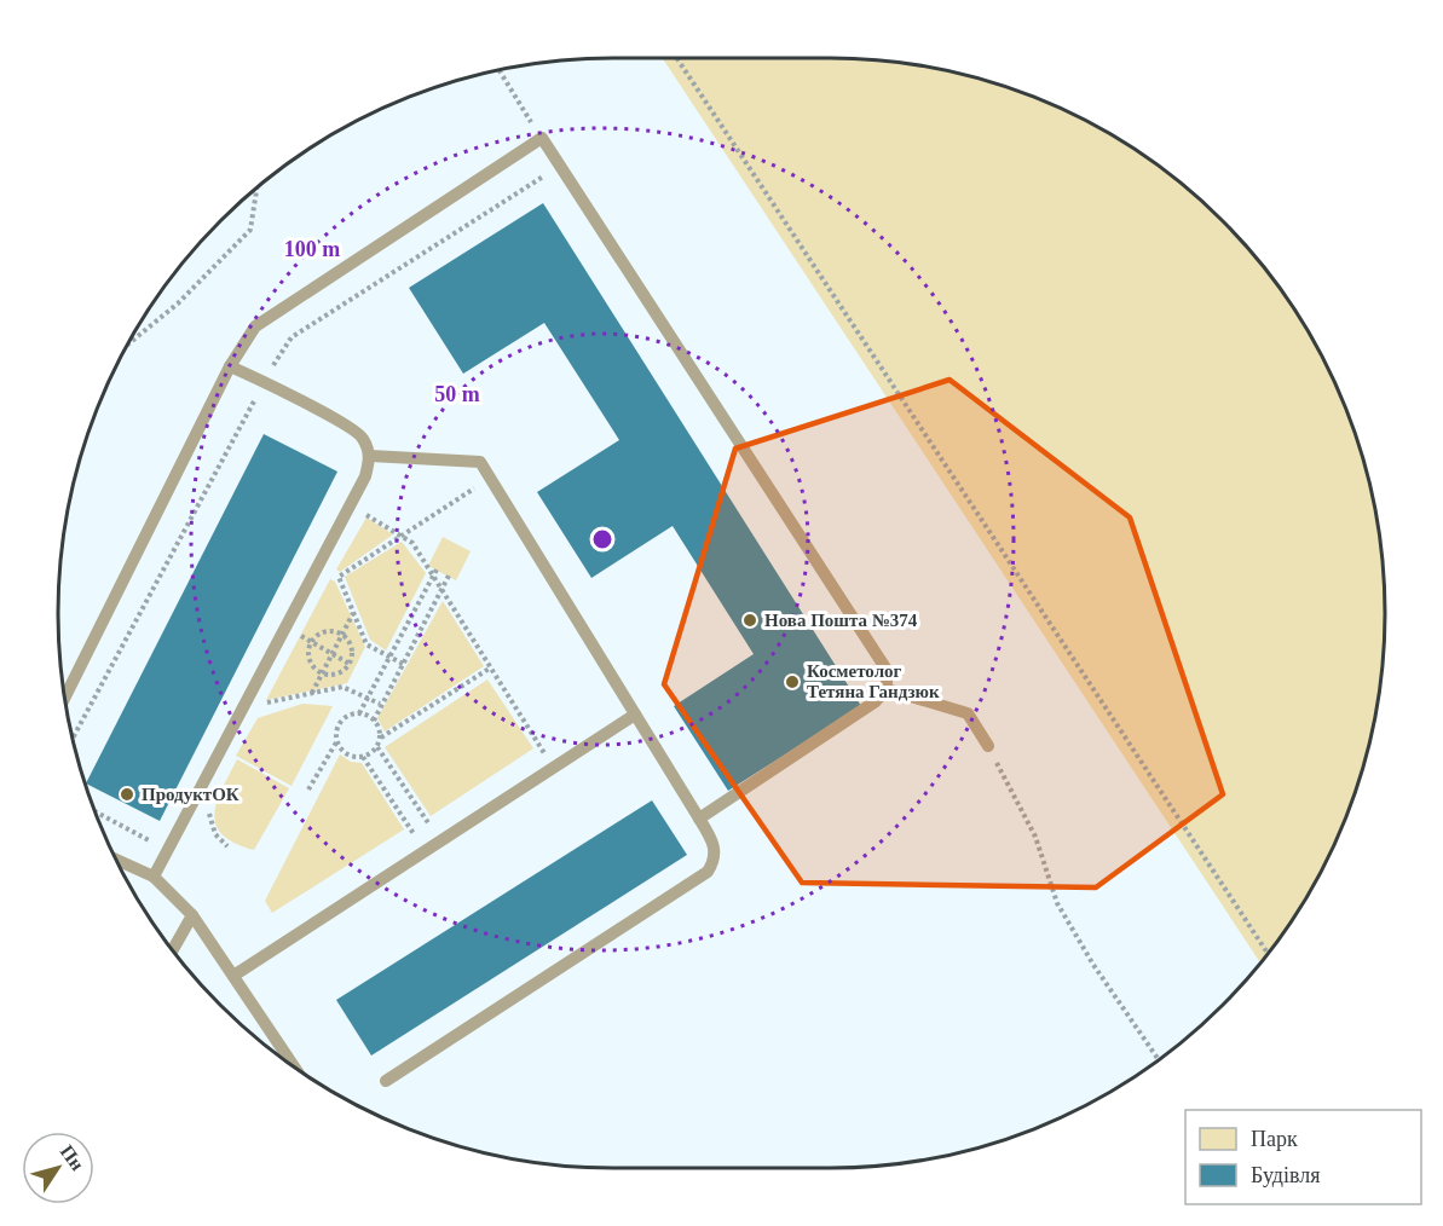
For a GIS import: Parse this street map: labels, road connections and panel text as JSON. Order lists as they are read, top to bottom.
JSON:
{
  "places": ["Нова Пошта №374", "Косметолог Тетяна Гандзюк", "ПродуктОК"],
  "legend": ["Парк", "Будівля"],
  "north": "top right",
  "rings": ["100 m", "50 m"]
}
